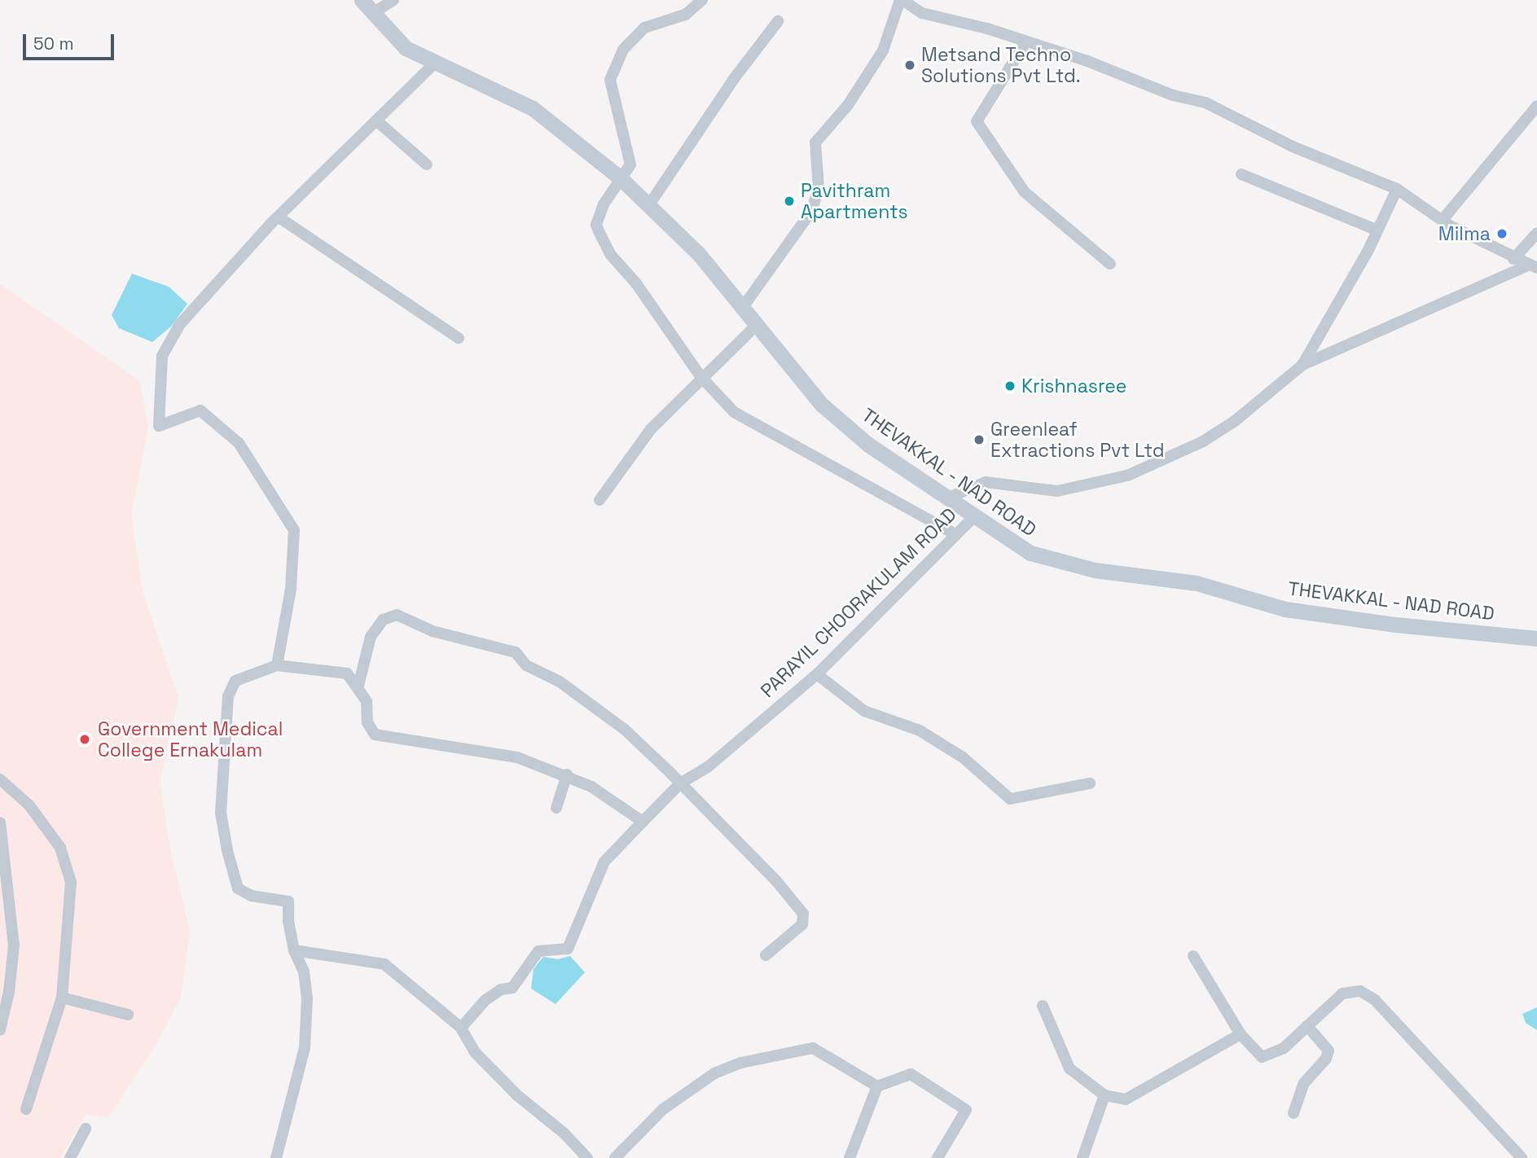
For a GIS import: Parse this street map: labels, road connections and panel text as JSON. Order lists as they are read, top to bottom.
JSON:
{
  "streets": {
    "main road": ["THEVAKKAL - NAD ROAD"],
    "street": ["PARAYIL CHOORAKULAM ROAD"]
  },
  "crossings": [
    ["THEVAKKAL - NAD ROAD", "PARAYIL CHOORAKULAM ROAD"]
  ],
  "places": [
    "Metsand Techno Solutions Pvt Ltd.",
    "Pavithram Apartments",
    "Milma",
    "Krishnasree",
    "Greenleaf Extractions Pvt Ltd",
    "Government Medical College Ernakulam"
  ],
  "scale_bar": "50 m"
}
